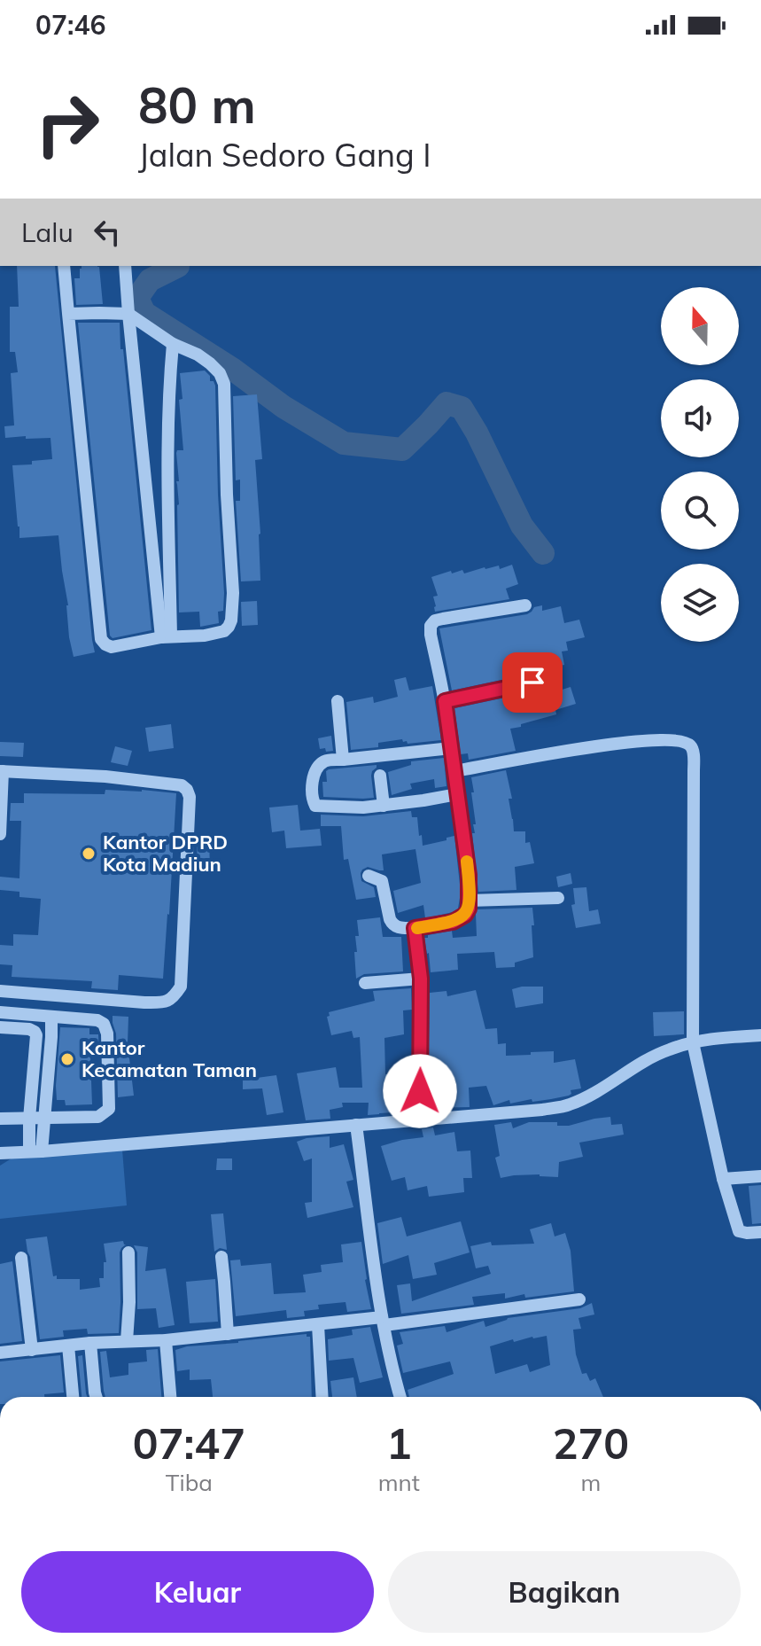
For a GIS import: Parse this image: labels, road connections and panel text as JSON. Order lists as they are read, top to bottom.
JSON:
{
  "places": ["Kantor DPRD Kota Madiun", "Kantor Kecamatan Taman"],
  "north": "top",
  "page": {
    "status": "07:46",
    "turn": ["80 m", "Jalan Sedoro Gang I"],
    "then": "Lalu",
    "eta": [
      "07:47",
      "Tiba",
      "1",
      "mnt",
      "270",
      "m"
    ],
    "buttons": ["Keluar", "Bagikan"]
  }
}
